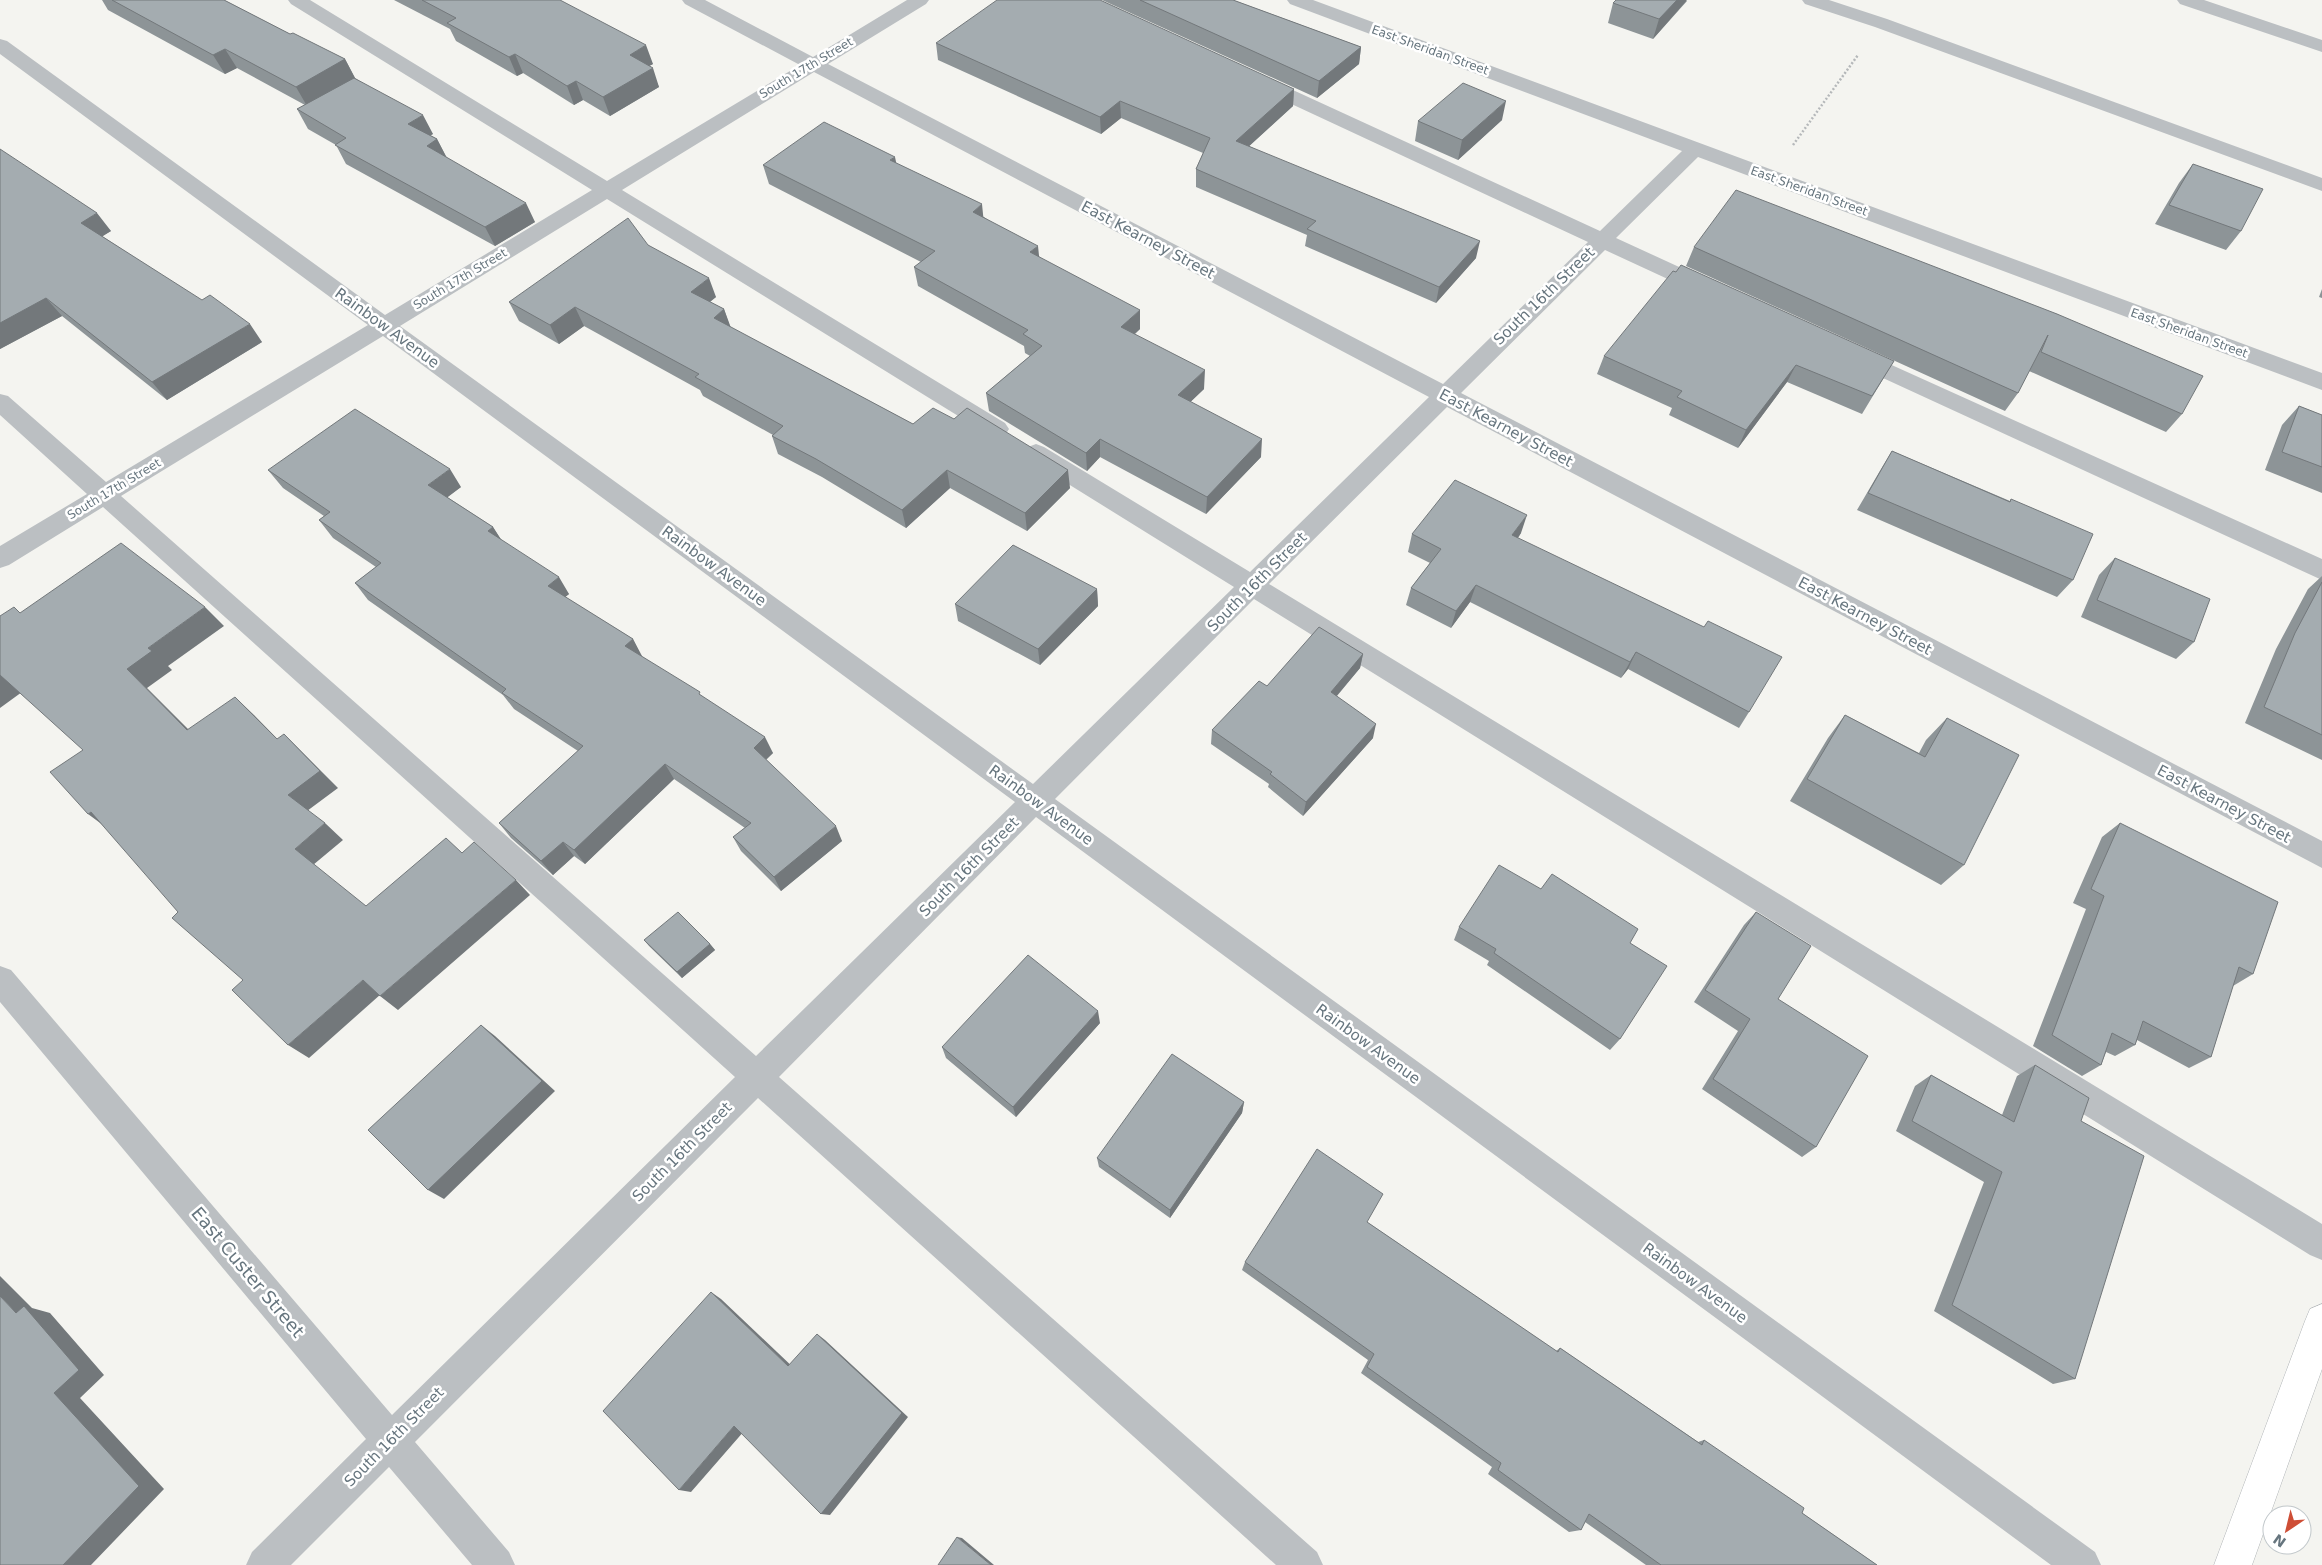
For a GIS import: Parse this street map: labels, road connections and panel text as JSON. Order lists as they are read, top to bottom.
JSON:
{
  "streets": {
    "street": [
      "East Sheridan Street",
      "South 17th Street",
      "East Kearney Street",
      "South 16th Street",
      "Rainbow Avenue",
      "East Custer Street"
    ]
  },
  "crossings": [
    ["East Sheridan Street", "South 16th Street"],
    ["South 17th Street", "East Kearney Street"],
    ["South 17th Street", "Rainbow Avenue"],
    ["East Kearney Street", "South 16th Street"],
    ["South 16th Street", "Rainbow Avenue"],
    ["South 16th Street", "East Custer Street"]
  ],
  "north": "bottom left"
}
